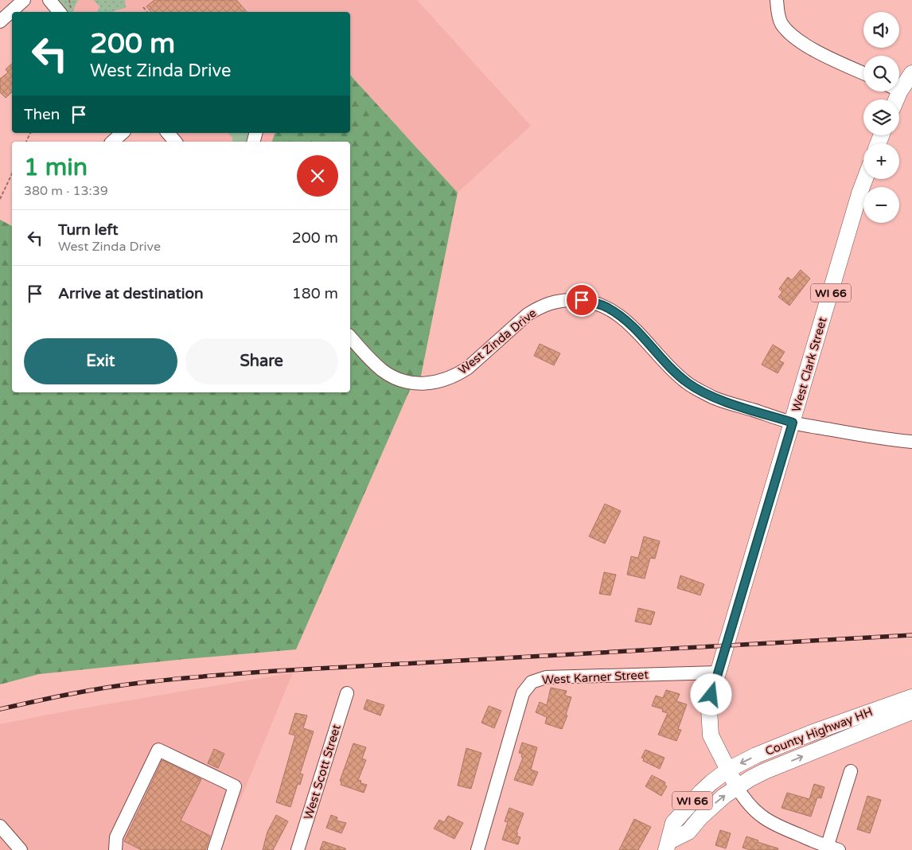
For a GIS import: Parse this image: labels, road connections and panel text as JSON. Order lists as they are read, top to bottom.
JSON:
{
  "streets": {
    "main road": ["WI 66", "West Clark Street", "County Highway HH"],
    "street": ["West Zinda Drive", "West Karner Street", "West Scott Street"]
  },
  "crossings": [
    ["WI 66", "West Clark Street"],
    ["WI 66", "County Highway HH"],
    ["West Zinda Drive", "West Clark Street"],
    ["West Clark Street", "West Karner Street"],
    ["West Clark Street", "County Highway HH"]
  ],
  "page": {
    "map_buttons": ["+", "−"],
    "turn": ["200 m", "West Zinda Drive"],
    "then": "Then",
    "heading": ["1 min", "380 m · 13:39"],
    "list": [
      {
        "name": "Turn left",
        "note": "West Zinda Drive",
        "value": "200 m"
      },
      {
        "name": "Arrive at destination",
        "value": "180 m"
      }
    ],
    "buttons": ["Exit", "Share"]
  }
}
